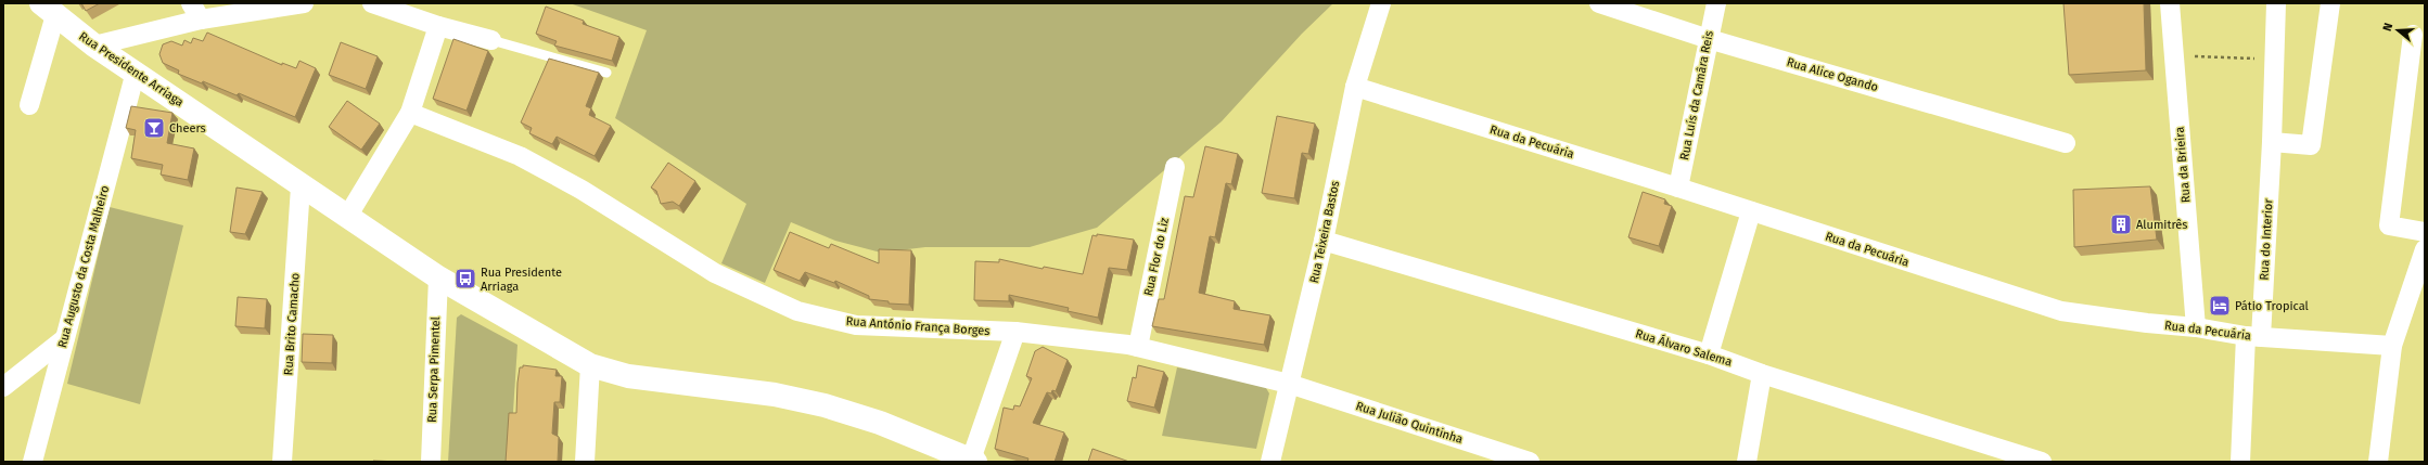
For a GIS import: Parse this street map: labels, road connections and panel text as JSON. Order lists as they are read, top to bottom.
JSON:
{
  "streets": {
    "street": [
      "Rua Presidente Arriaga",
      "Rua Alice Ogando",
      "Rua Luís da Camâra Reis",
      "Rua da Pecuária",
      "Rua da Brieira",
      "Rua Teixeira Bastos",
      "Rua do Interior",
      "Rua Flor do Liz",
      "Rua Augusto da Costa Malheiro",
      "Rua Brito Camacho",
      "Rua António França Borges",
      "Rua Álvaro Salema",
      "Rua Serpa Pimentel",
      "Rua Julião Quintinha"
    ]
  },
  "crossings": [
    ["Rua Presidente Arriaga", "Rua Augusto da Costa Malheiro"],
    ["Rua Presidente Arriaga", "Rua Brito Camacho"],
    ["Rua Presidente Arriaga", "Rua Serpa Pimentel"],
    ["Rua Alice Ogando", "Rua Luís da Camâra Reis"],
    ["Rua Luís da Camâra Reis", "Rua da Pecuária"],
    ["Rua da Pecuária", "Rua da Brieira"],
    ["Rua da Pecuária", "Rua Teixeira Bastos"],
    ["Rua da Pecuária", "Rua do Interior"],
    ["Rua Teixeira Bastos", "Rua António França Borges"],
    ["Rua Teixeira Bastos", "Rua Álvaro Salema"],
    ["Rua Teixeira Bastos", "Rua Julião Quintinha"],
    ["Rua Flor do Liz", "Rua António França Borges"],
    ["Rua António França Borges", "Rua Julião Quintinha"]
  ],
  "places": {
    "bar": ["Cheers"],
    "building": ["Alumitrês"],
    "bus stop": ["Rua Presidente Arriaga"],
    "hotel": ["Pátio Tropical"]
  },
  "north": "left"
}
